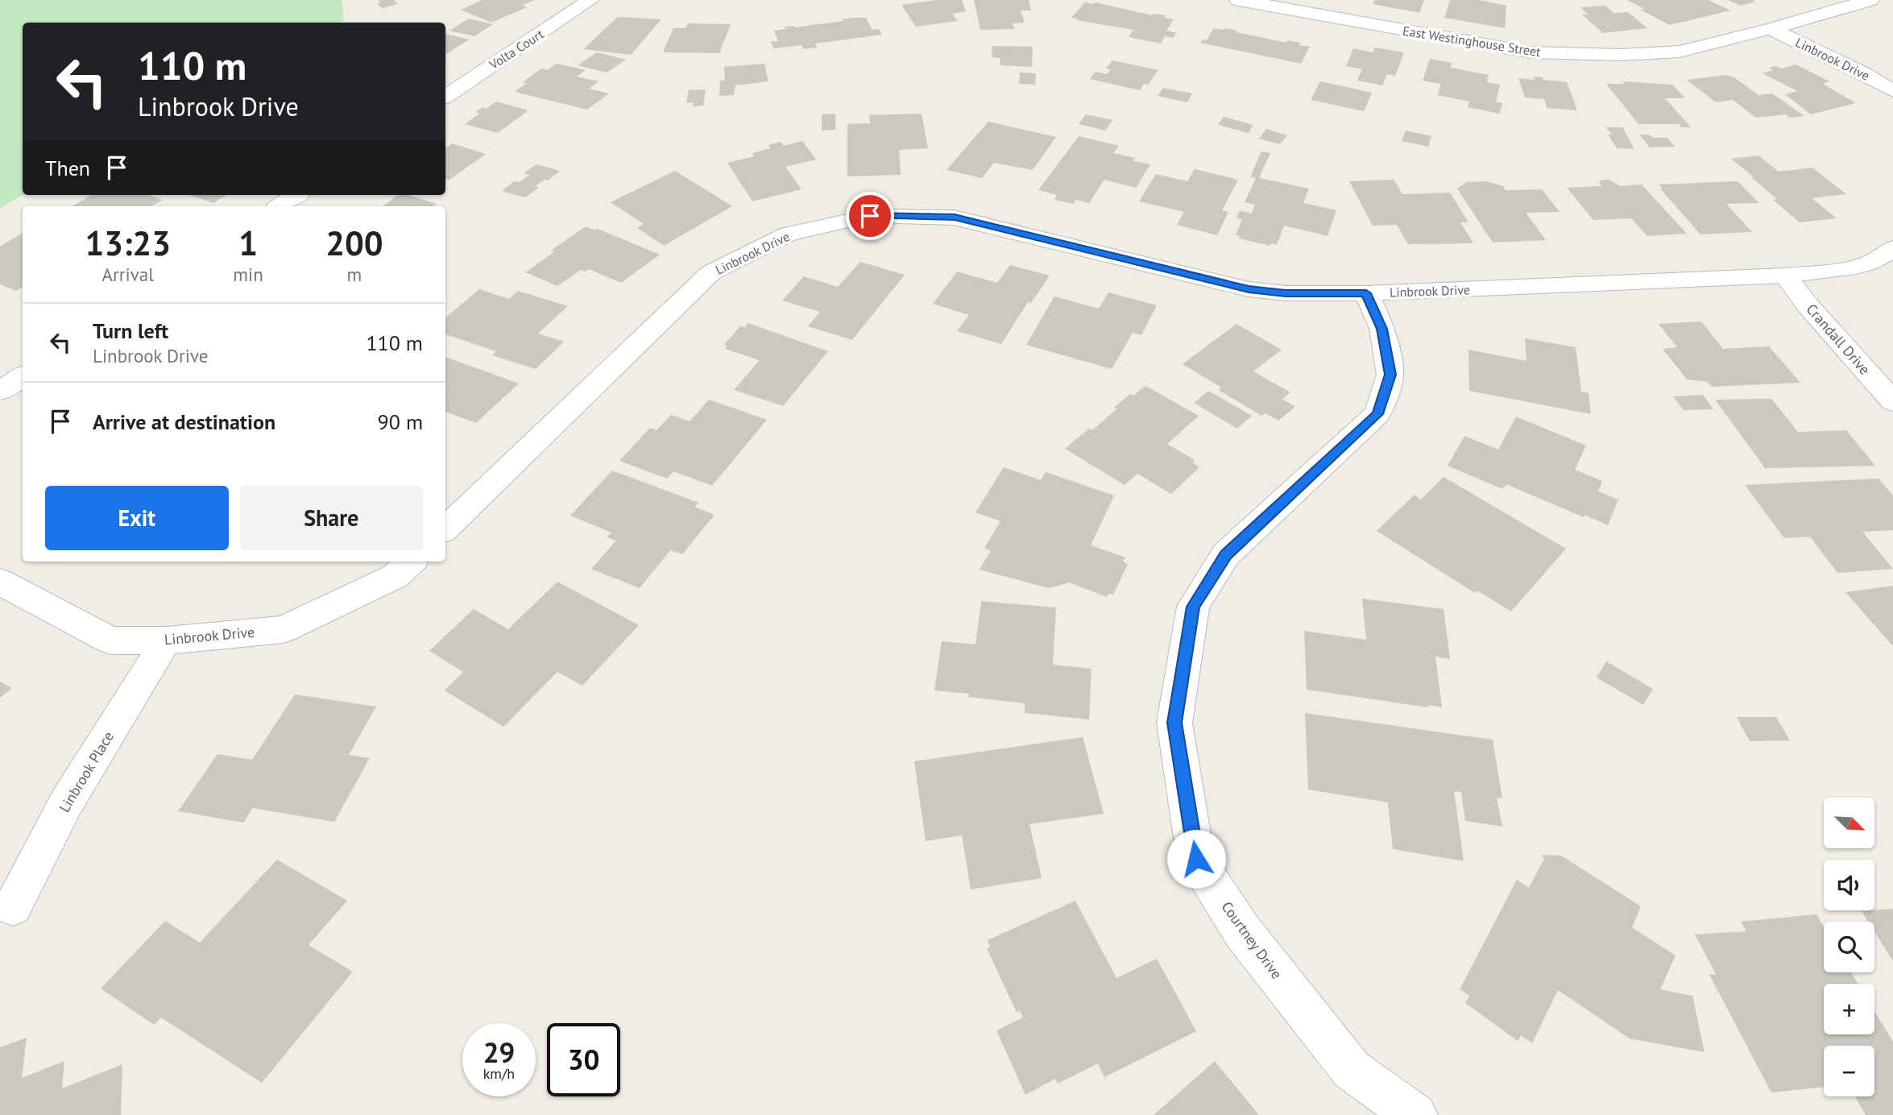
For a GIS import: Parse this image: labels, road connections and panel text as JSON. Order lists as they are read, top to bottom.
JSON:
{
  "streets": {
    "street": [
      "East Westinghouse Street",
      "Volta Court",
      "Linbrook Drive",
      "Crandall Drive",
      "Linbrook Place",
      "Courtney Drive"
    ]
  },
  "crossings": [
    ["East Westinghouse Street", "Linbrook Drive"],
    ["Linbrook Drive", "Crandall Drive"],
    ["Linbrook Drive", "Linbrook Place"],
    ["Linbrook Drive", "Courtney Drive"]
  ],
  "north": "bottom right",
  "page": {
    "turn": ["110 m", "Linbrook Drive"],
    "then": "Then",
    "eta": [
      "13:23",
      "Arrival",
      "1",
      "min",
      "200",
      "m"
    ],
    "list": [
      {
        "name": "Turn left",
        "note": "Linbrook Drive",
        "value": "110 m"
      },
      {
        "name": "Arrive at destination",
        "value": "90 m"
      }
    ],
    "buttons": ["Exit", "Share"],
    "map_buttons": ["+", "−"],
    "speed": "29 km/h",
    "limit": "30"
  }
}
